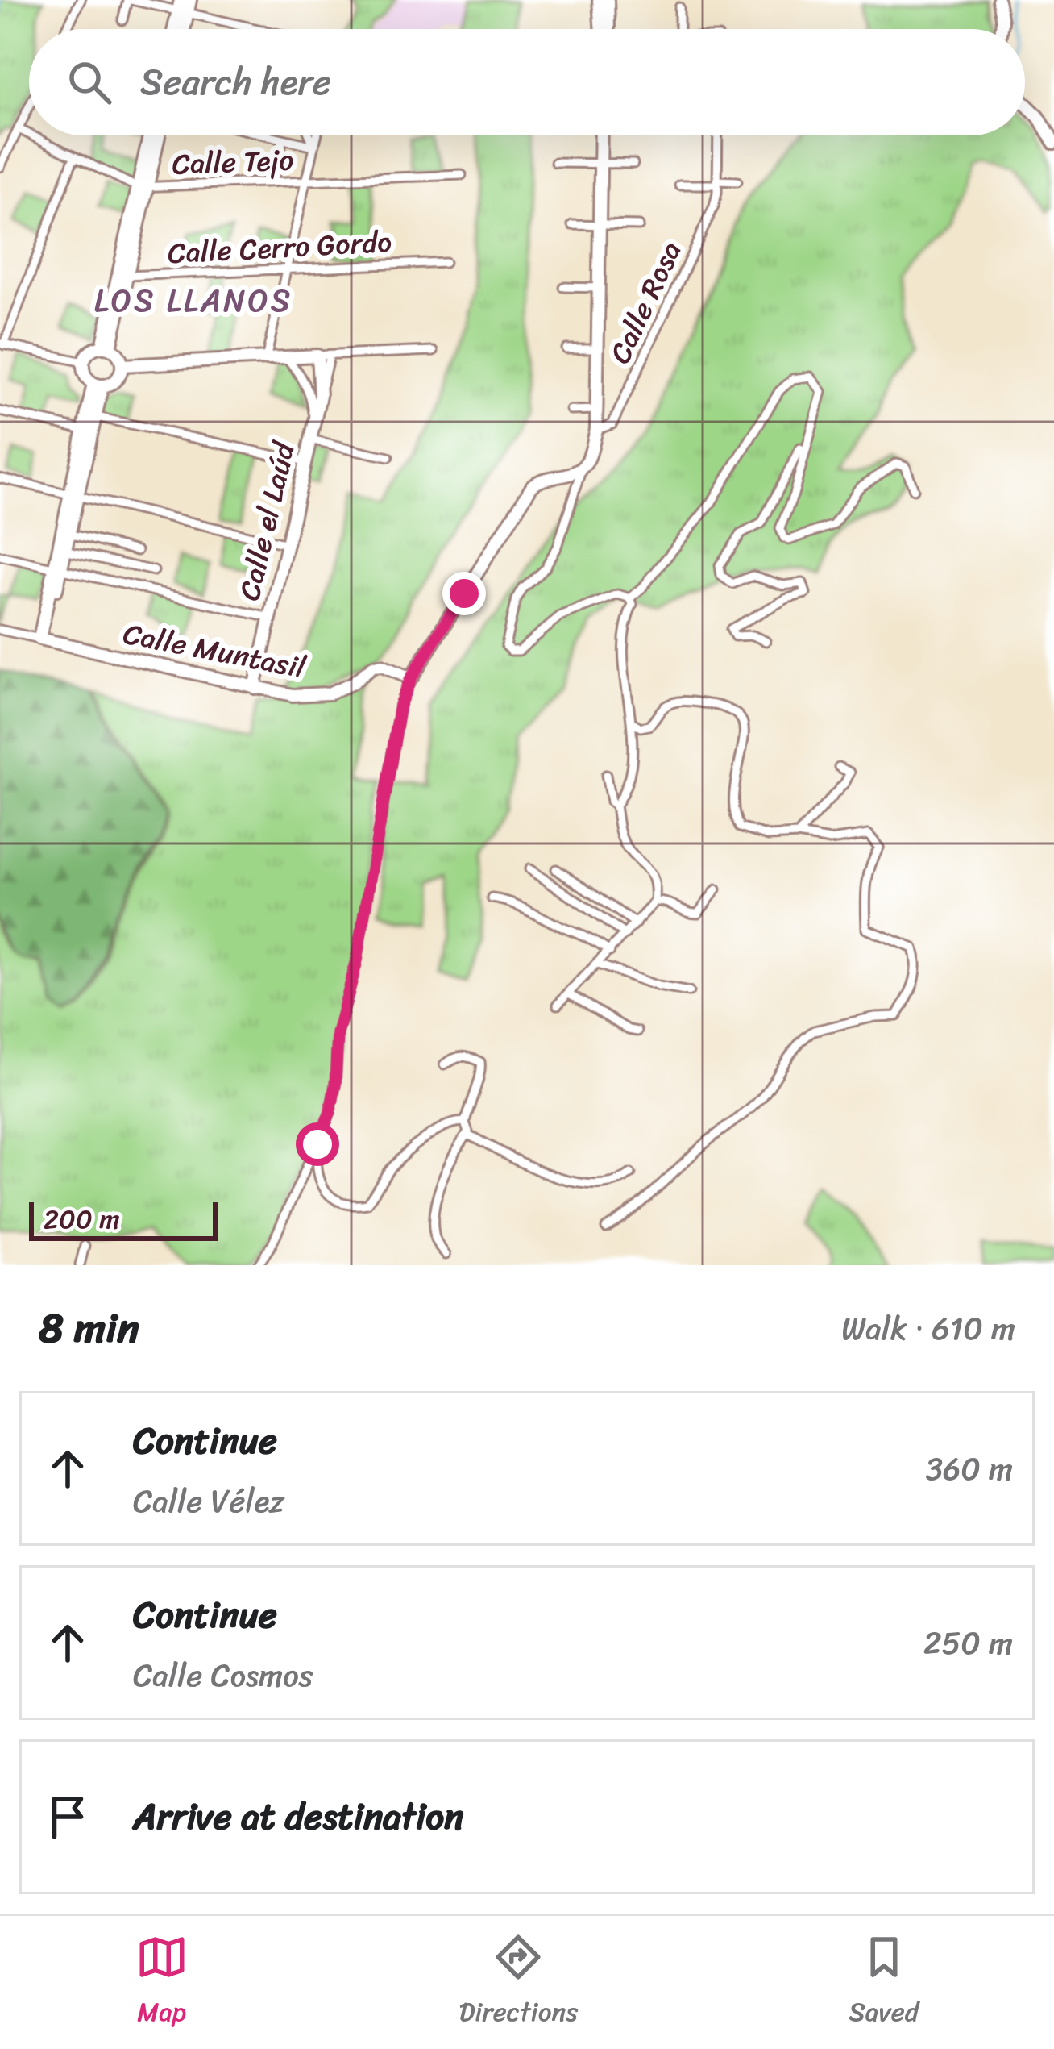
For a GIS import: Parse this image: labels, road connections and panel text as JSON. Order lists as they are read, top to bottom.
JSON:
{
  "streets": {
    "street": [
      "Calle Tejo",
      "Calle Cerro Gordo",
      "Calle Rosa",
      "Calle el Laúd",
      "Calle Muntasil"
    ]
  },
  "crossings": [
    ["Calle el Laúd", "Calle Muntasil"]
  ],
  "districts": ["LOS LLANOS"],
  "scale_bar": "200 m",
  "page": {
    "search": "Search here",
    "scale": "200 m",
    "heading": ["8 min", "Walk · 610 m"],
    "list": [
      ["Continue", "Calle Vélez", "360 m"],
      ["Continue", "Calle Cosmos", "250 m"],
      "Arrive at destination"
    ],
    "nav": ["Map", "Directions", "Saved"]
  }
}
